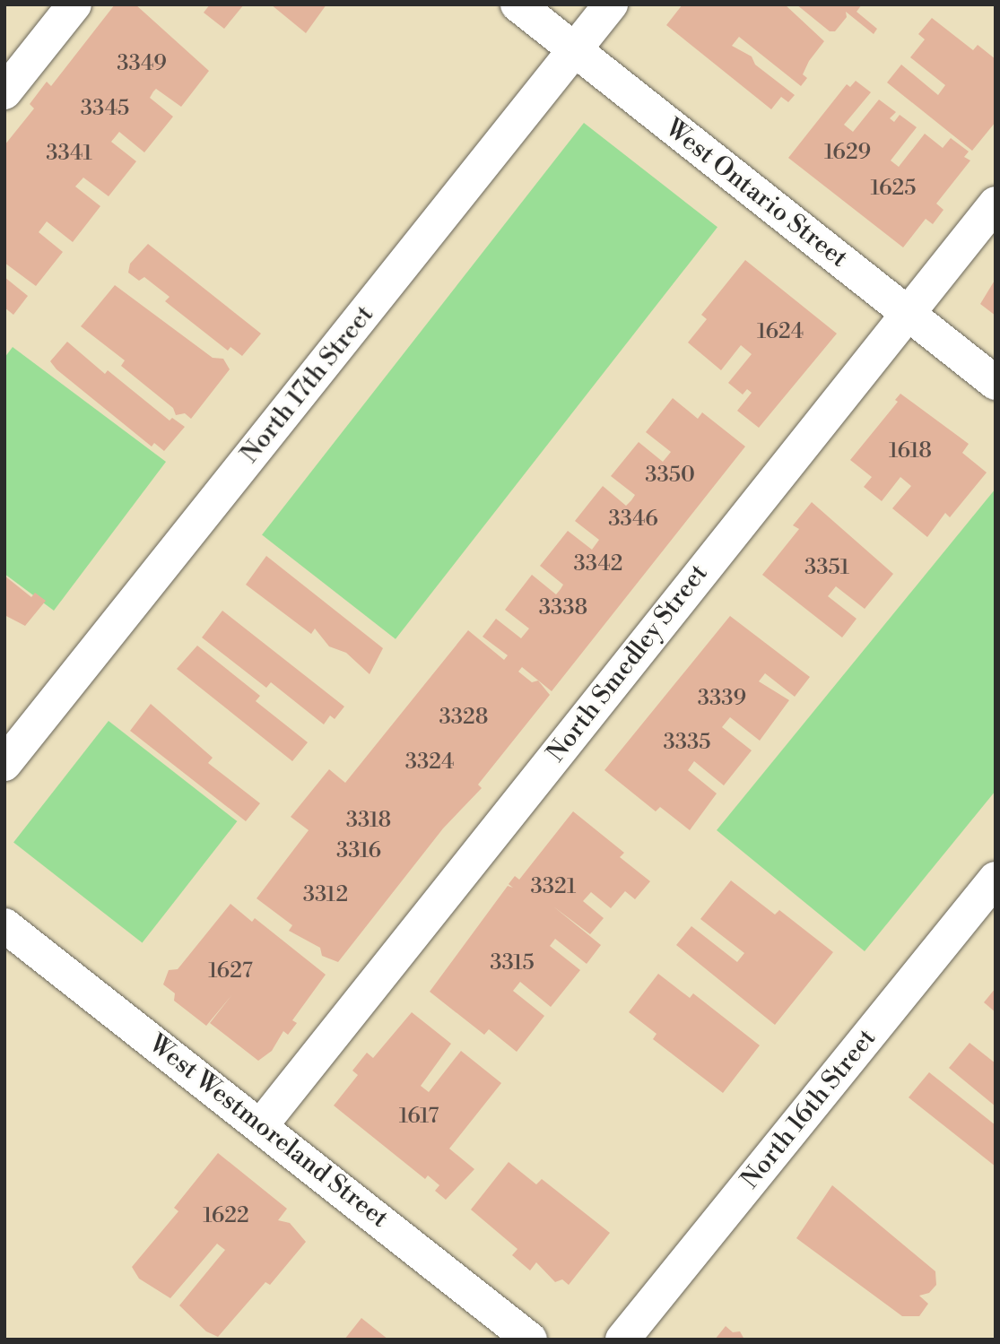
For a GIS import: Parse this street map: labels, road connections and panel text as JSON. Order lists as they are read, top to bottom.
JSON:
{
  "streets": {
    "street": [
      "West Ontario Street",
      "North 17th Street",
      "North Smedley Street",
      "North 16th Street",
      "West Westmoreland Street"
    ]
  },
  "crossings": [
    ["West Ontario Street", "North 17th Street"],
    ["West Ontario Street", "North Smedley Street"],
    ["North Smedley Street", "West Westmoreland Street"]
  ],
  "house_numbers": [
    "3349",
    "3345",
    "1629",
    "3341",
    "1625",
    "1624",
    "1618",
    "3350",
    "3346",
    "3342",
    "3351",
    "3338",
    "3339",
    "3328",
    "3335",
    "3324",
    "3318",
    "3316",
    "3321",
    "3312",
    "3315",
    "1627",
    "1617",
    "1622"
  ]
}
